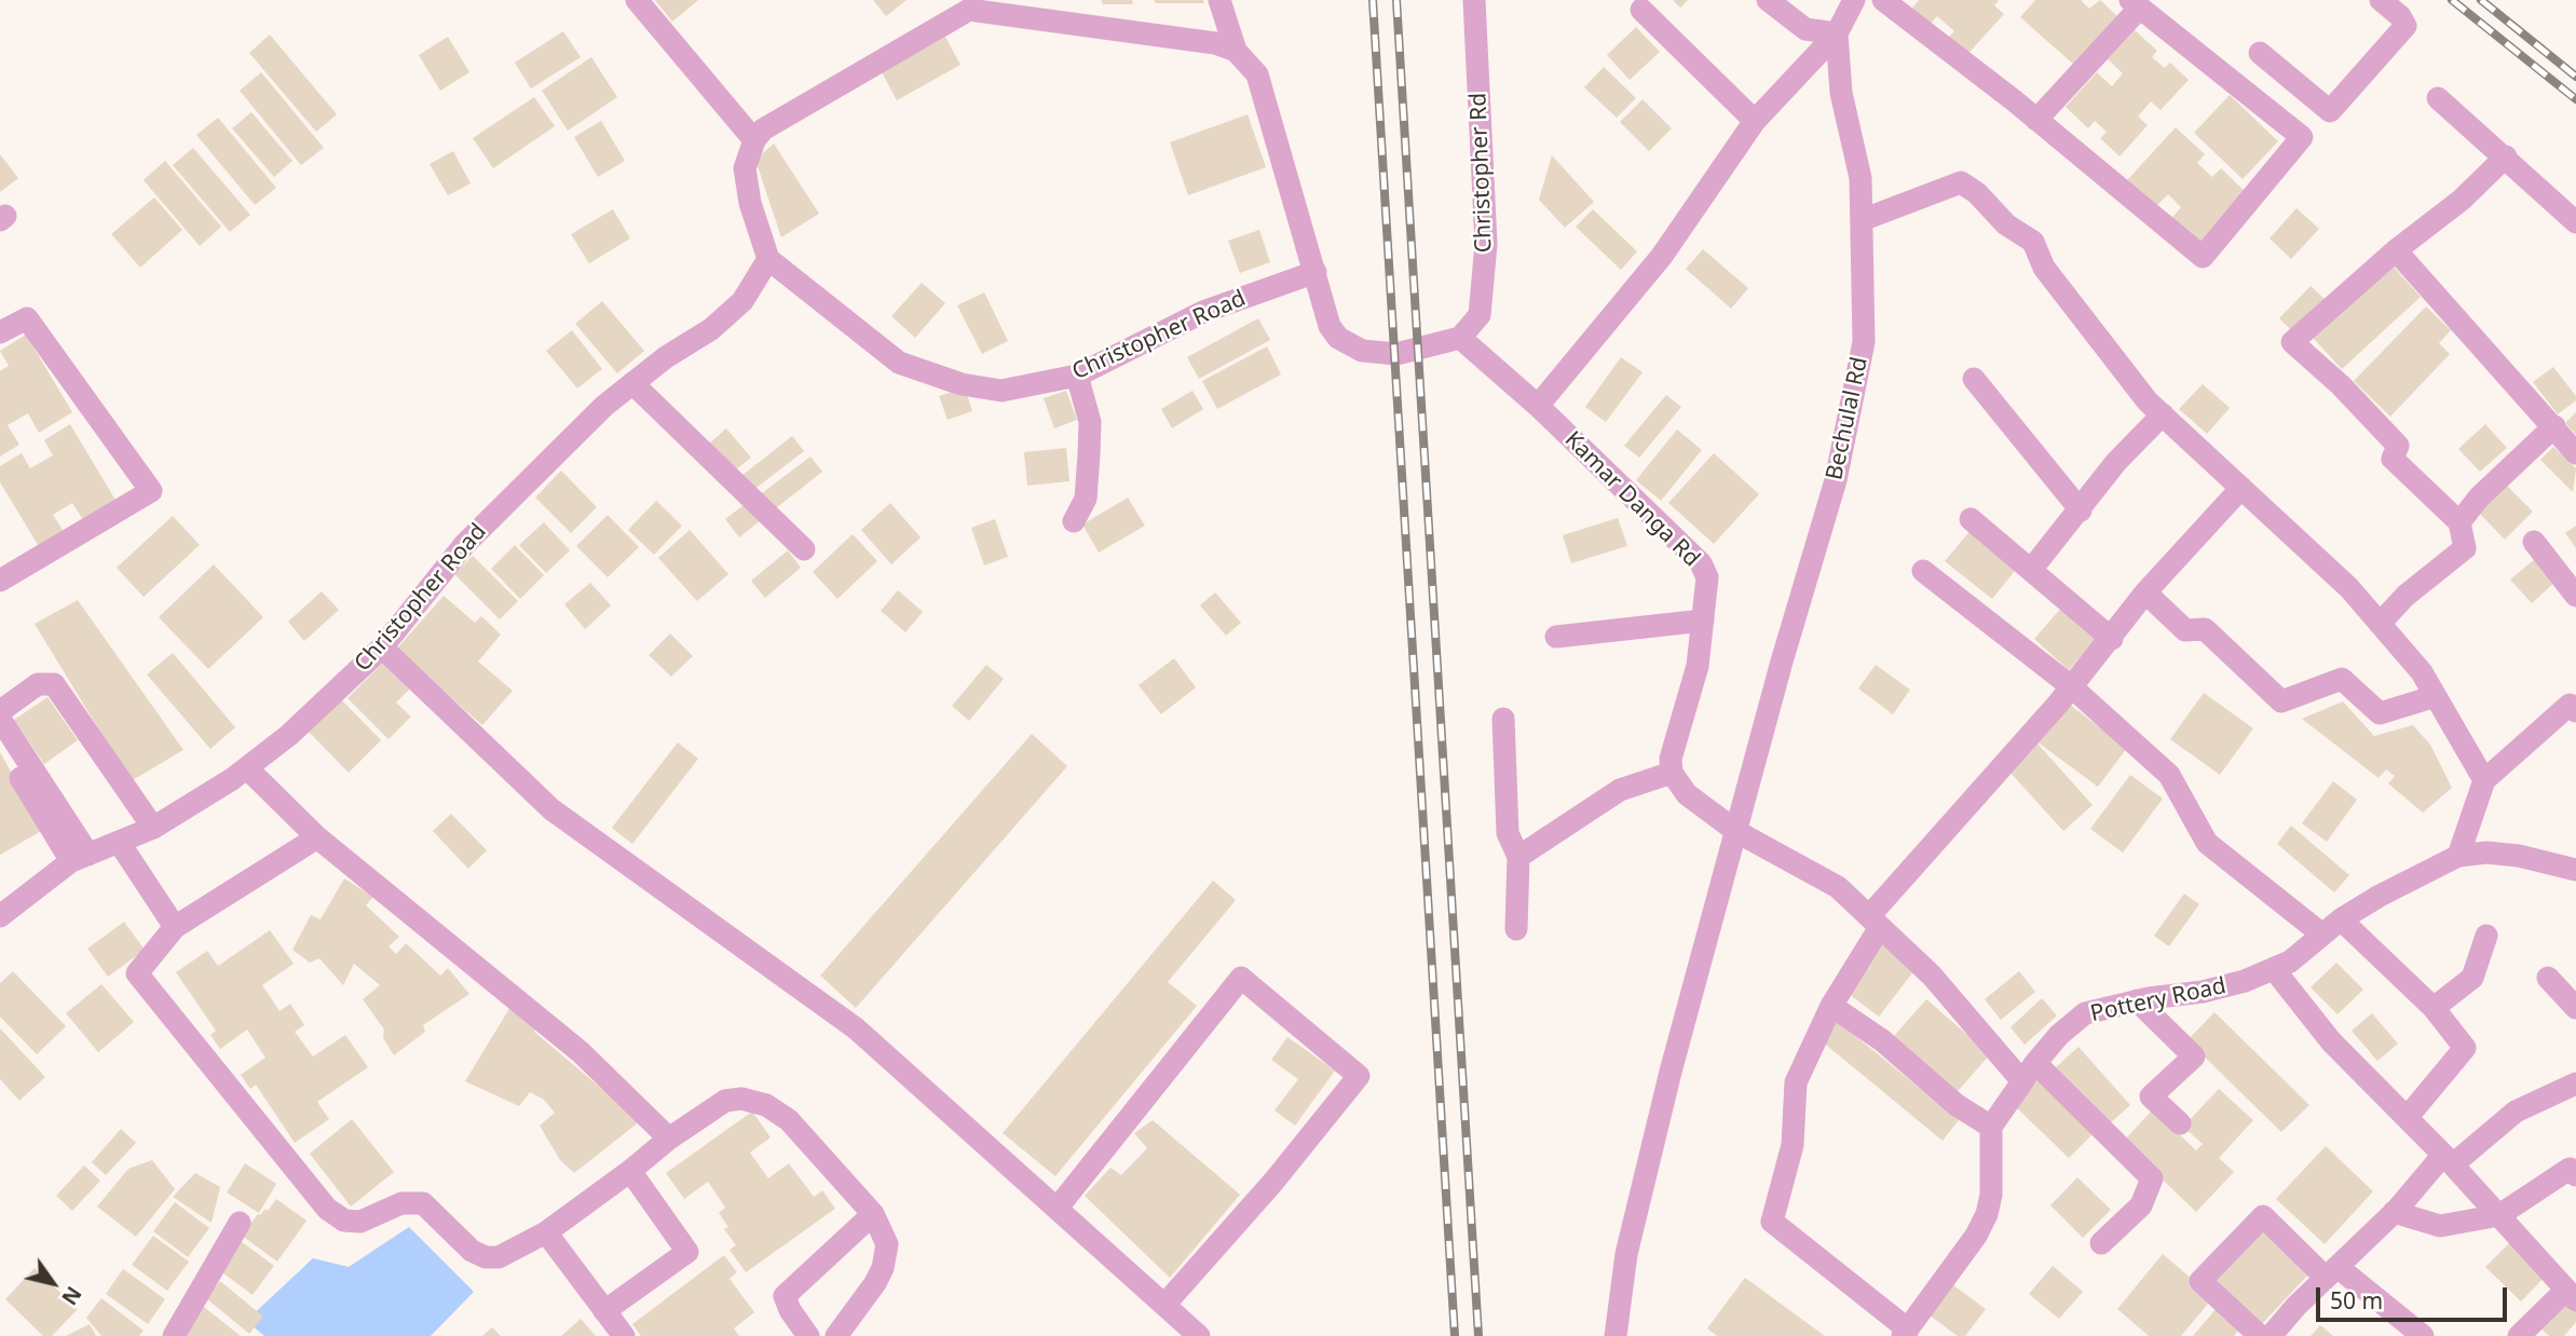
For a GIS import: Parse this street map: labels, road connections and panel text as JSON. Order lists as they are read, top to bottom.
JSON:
{
  "streets": {
    "street": [
      "Christopher Rd",
      "Christopher Road",
      "Bechulal Rd",
      "Kamar Danga Rd",
      "Pottery Road"
    ]
  },
  "crossings": [
    ["Christopher Rd", "Kamar Danga Rd"]
  ],
  "scale_bar": "50 m",
  "north": "bottom right"
}
